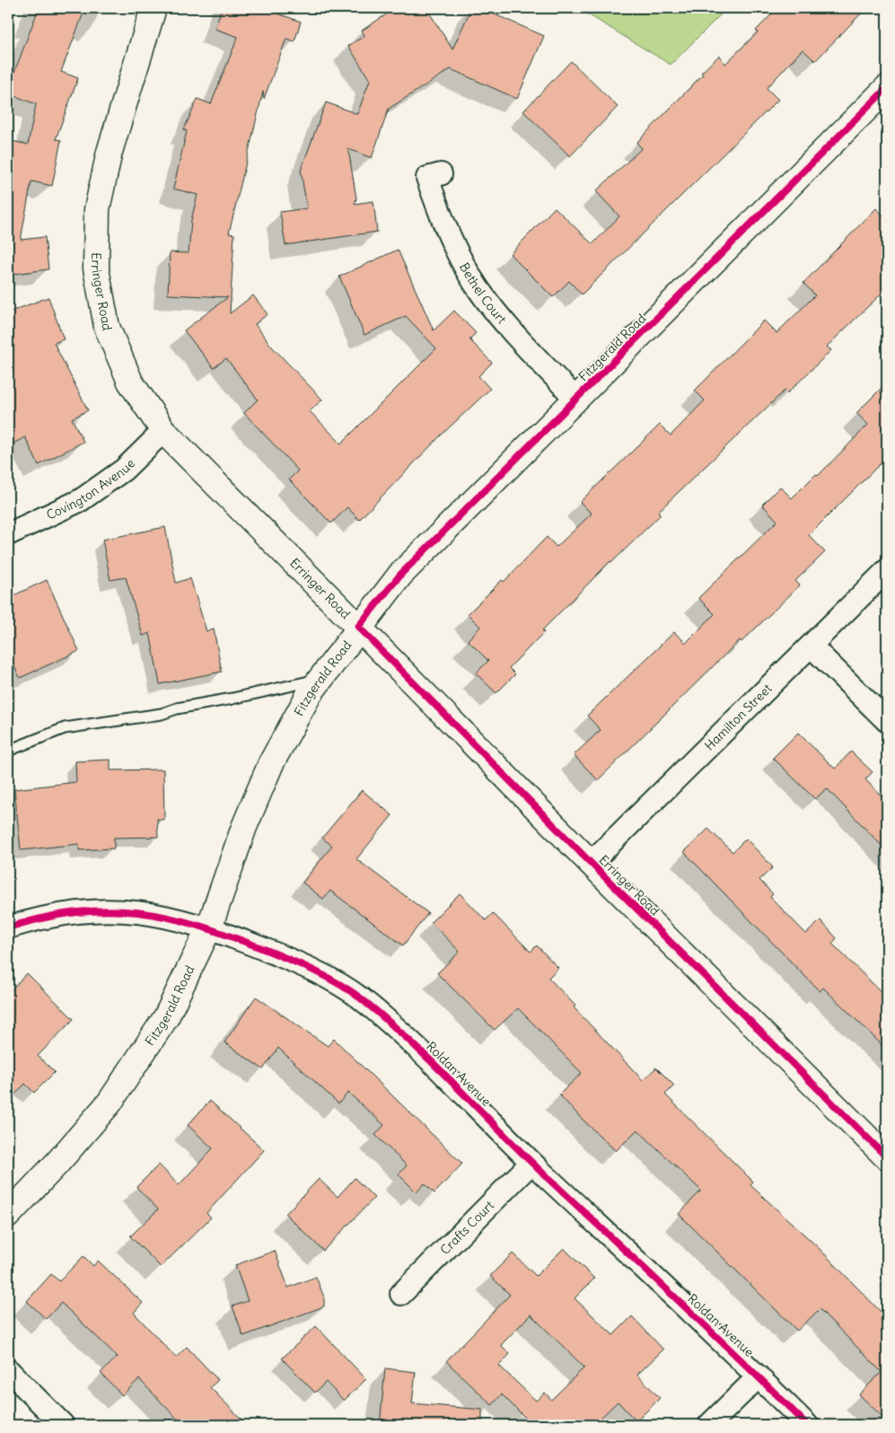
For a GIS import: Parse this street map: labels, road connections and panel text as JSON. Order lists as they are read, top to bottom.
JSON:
{
  "streets": {
    "main road": ["Erringer Road", "Fitzgerald Road"],
    "street": [
      "Bethel Court",
      "Covington Avenue",
      "Hamilton Street",
      "Roldan Avenue",
      "Crafts Court"
    ]
  },
  "crossings": [
    ["Erringer Road", "Fitzgerald Road"],
    ["Erringer Road", "Covington Avenue"],
    ["Erringer Road", "Hamilton Street"],
    ["Bethel Court", "Fitzgerald Road"],
    ["Fitzgerald Road", "Roldan Avenue"],
    ["Roldan Avenue", "Crafts Court"]
  ]
}
